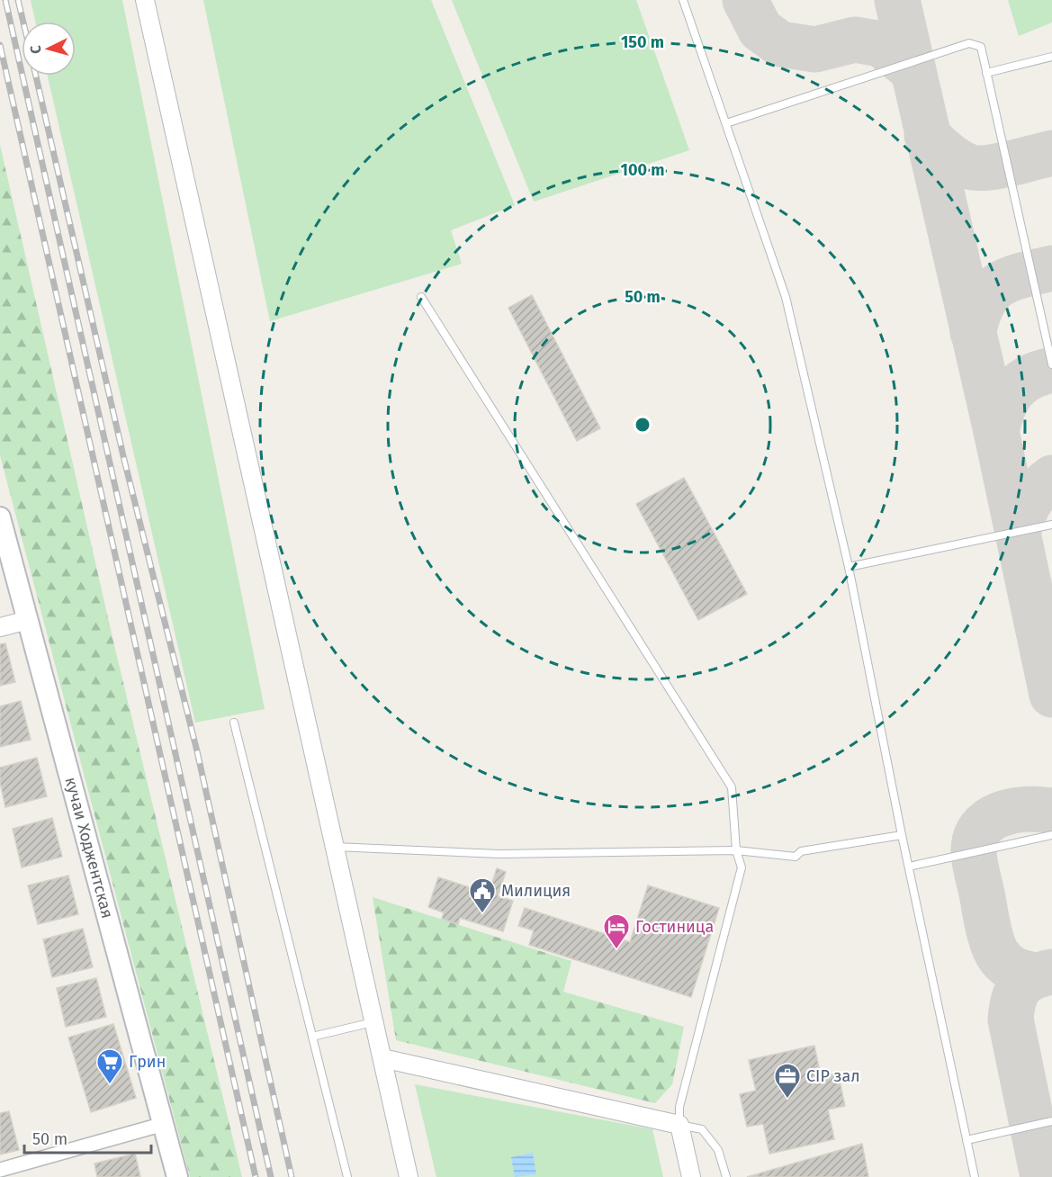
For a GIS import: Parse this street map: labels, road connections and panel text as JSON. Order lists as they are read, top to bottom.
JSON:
{
  "streets": {
    "main road": ["кучаи Ходжентская"]
  },
  "places": {
    "public building": ["Милиция"],
    "hotel": ["Гостиница"],
    "supermarket": ["Грин"],
    "office": ["CIP зал"]
  },
  "scale_bar": "50 m",
  "north": "left",
  "rings": ["150 m", "100 m", "50 m"]
}
